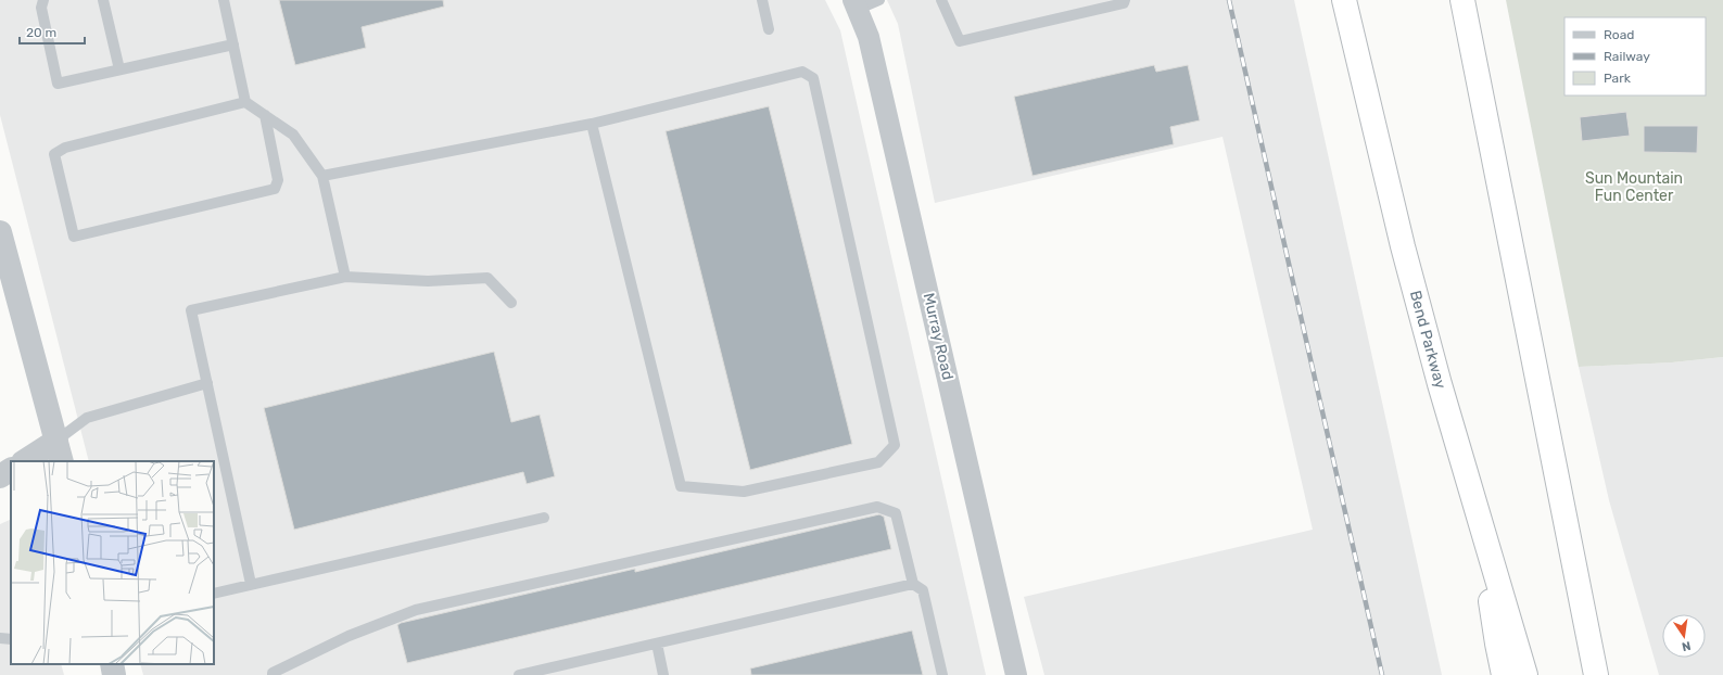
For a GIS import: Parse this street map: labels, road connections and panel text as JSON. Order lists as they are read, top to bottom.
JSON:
{
  "streets": {
    "highway": ["Bend Parkway"],
    "street": ["Murray Road"]
  },
  "parks": ["Sun Mountain Fun Center"],
  "legend": ["Road", "Railway", "Park"],
  "scale_bar": "20 m",
  "north": "bottom"
}
